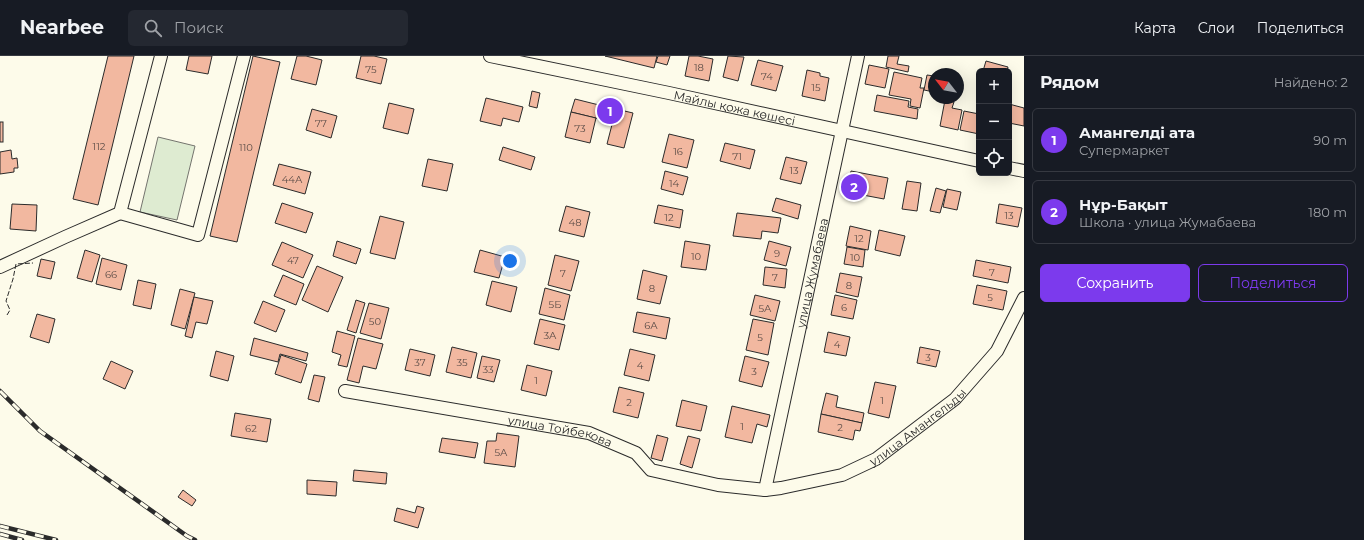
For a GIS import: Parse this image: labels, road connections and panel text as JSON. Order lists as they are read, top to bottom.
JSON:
{
  "streets": {
    "street": [
      "Майлы қожа көшесі",
      "улица Жумабаева",
      "улица Амангельды",
      "улица Тойбекова"
    ]
  },
  "crossings": [
    ["Майлы қожа көшесі", "улица Жумабаева"],
    ["улица Жумабаева", "улица Амангельды"],
    ["улица Жумабаева", "улица Тойбекова"],
    ["улица Амангельды", "улица Тойбекова"]
  ],
  "house_numbers": [
    "18",
    "75",
    "74",
    "15",
    "77",
    "73",
    "112",
    "110",
    "16",
    "71",
    "13",
    "44А",
    "14",
    "13",
    "12",
    "48",
    "12",
    "9",
    "10",
    "10",
    "47",
    "7",
    "7",
    "66",
    "7",
    "8",
    "8",
    "5",
    "5Б",
    "6",
    "5А",
    "50",
    "6А",
    "3А",
    "5",
    "4",
    "3",
    "37",
    "35",
    "4",
    "33",
    "3",
    "1",
    "1",
    "2",
    "1",
    "2",
    "62",
    "5А"
  ],
  "north": "top left",
  "page": {
    "header": "Nearbee",
    "search": "Поиск",
    "nav": ["Карта", "Слои", "Поделиться"],
    "heading": ["Рядом", "Найдено: 2"],
    "map_buttons": ["+", "−"],
    "pins": ["1", "2"],
    "list": [
      {
        "mark": "1",
        "name": "Амангелді ата",
        "note": "Супермаркет",
        "value": "90 m"
      },
      {
        "mark": "2",
        "name": "Нұр-Бақыт",
        "note": "Школа · улица Жумабаева",
        "value": "180 m"
      }
    ],
    "buttons": ["Сохранить", "Поделиться"]
  }
}
